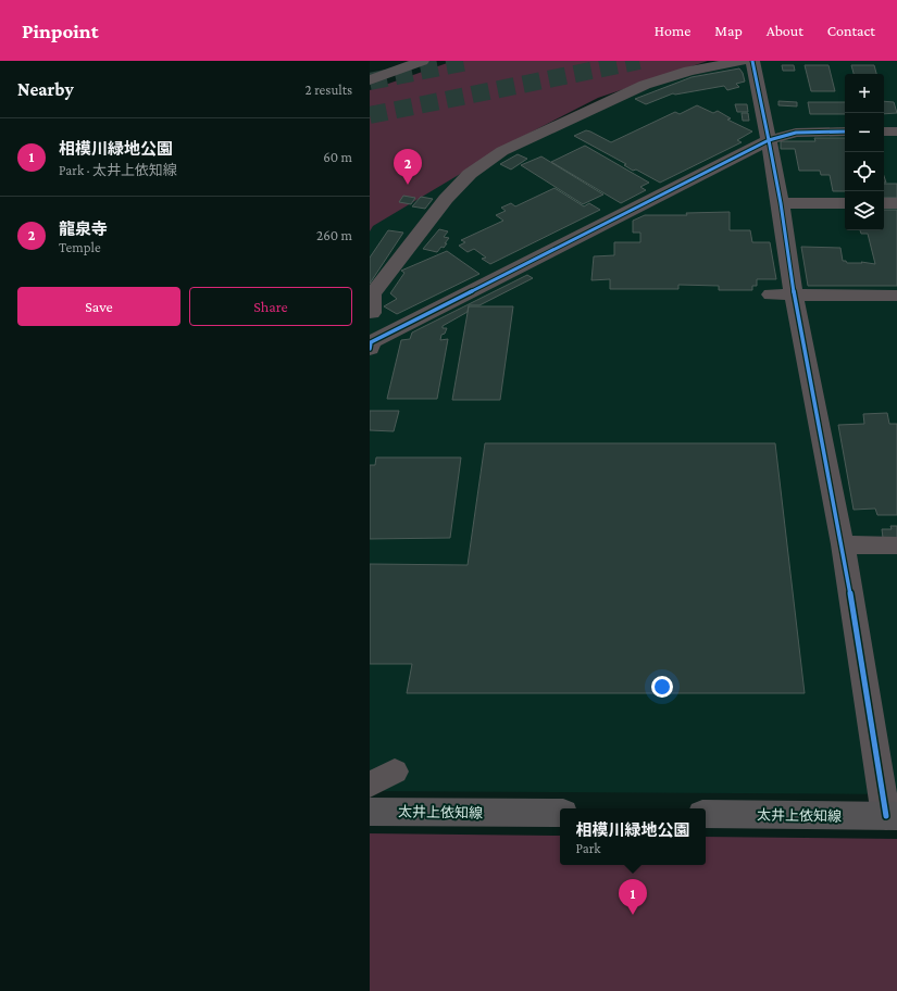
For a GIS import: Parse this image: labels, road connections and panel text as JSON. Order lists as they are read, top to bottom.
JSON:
{
  "streets": {
    "main road": ["太井上依知線"]
  },
  "page": {
    "header": "Pinpoint",
    "nav": [
      "Home",
      "Map",
      "About",
      "Contact"
    ],
    "heading": ["Nearby", "2 results"],
    "map_buttons": ["+", "−"],
    "list": [
      {
        "mark": "1",
        "name": "相模川緑地公園",
        "note": "Park · 太井上依知線",
        "value": "60 m"
      },
      {
        "mark": "2",
        "name": "龍泉寺",
        "note": "Temple",
        "value": "260 m"
      }
    ],
    "pins": ["2", "1"],
    "buttons": ["Save", "Share"],
    "popup": ["相模川緑地公園", "Park"]
  }
}
